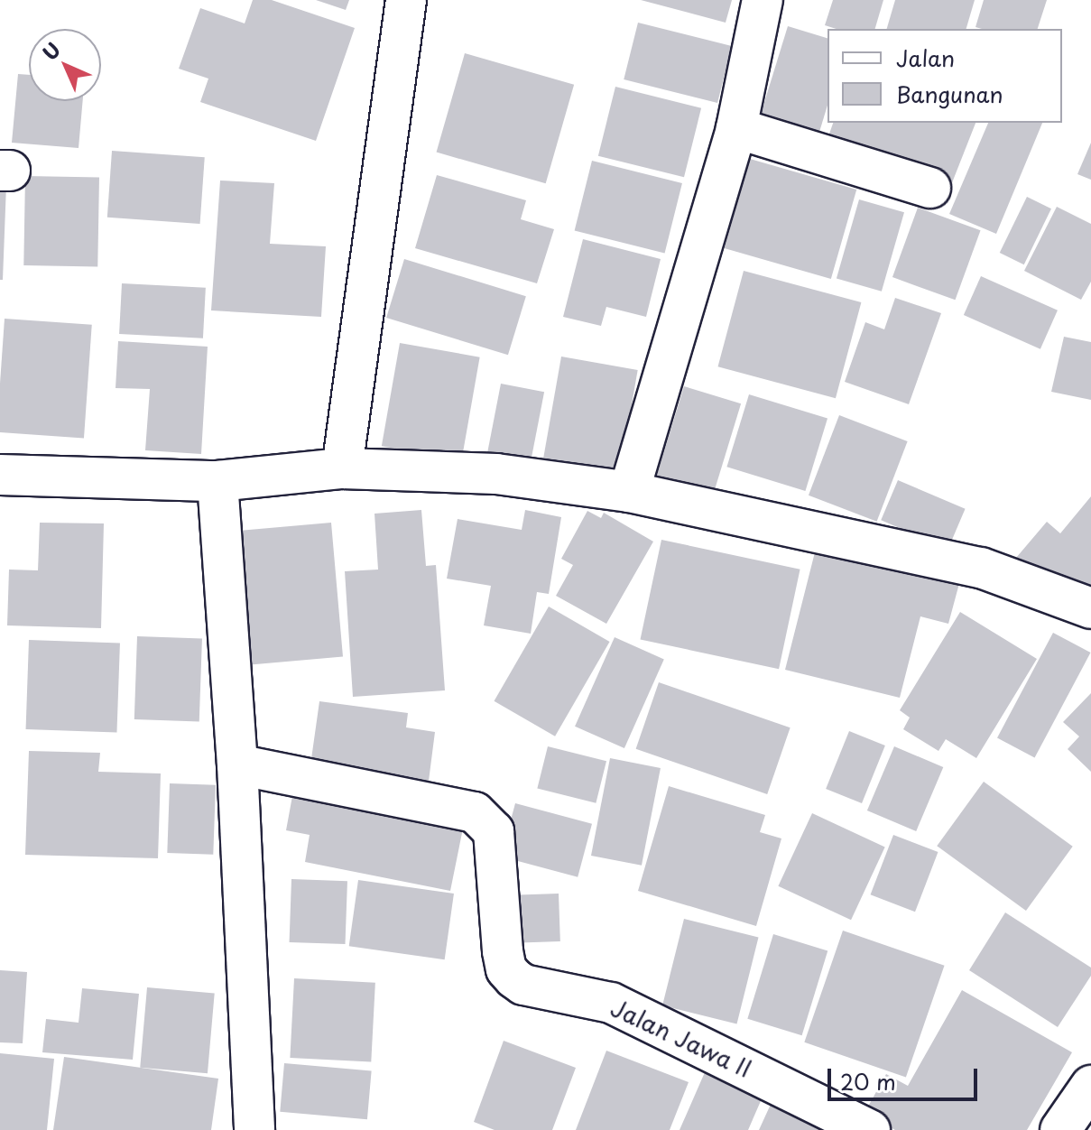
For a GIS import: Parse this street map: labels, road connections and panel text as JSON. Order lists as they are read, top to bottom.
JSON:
{
  "streets": {
    "street": ["Jalan Jawa II"]
  },
  "legend": ["Jalan", "Bangunan"],
  "scale_bar": "20 m",
  "north": "top left"
}
